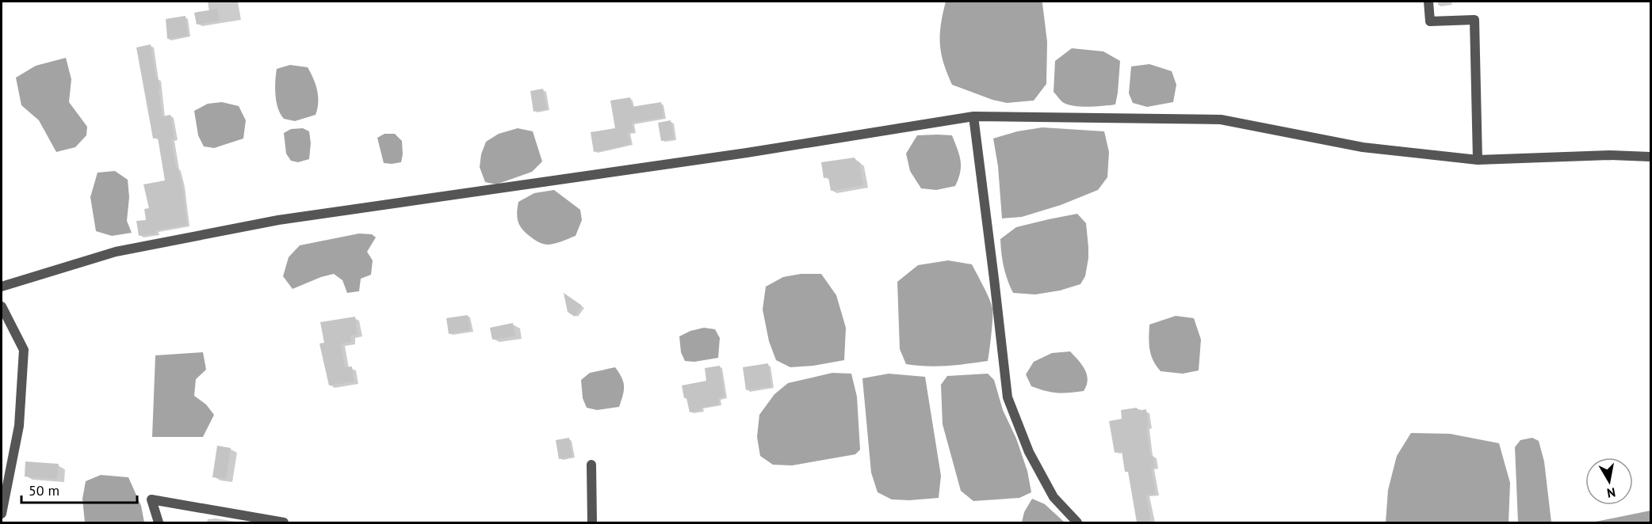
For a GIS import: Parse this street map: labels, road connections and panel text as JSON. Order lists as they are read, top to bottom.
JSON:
{
  "scale_bar": "50 m",
  "north": "bottom"
}
